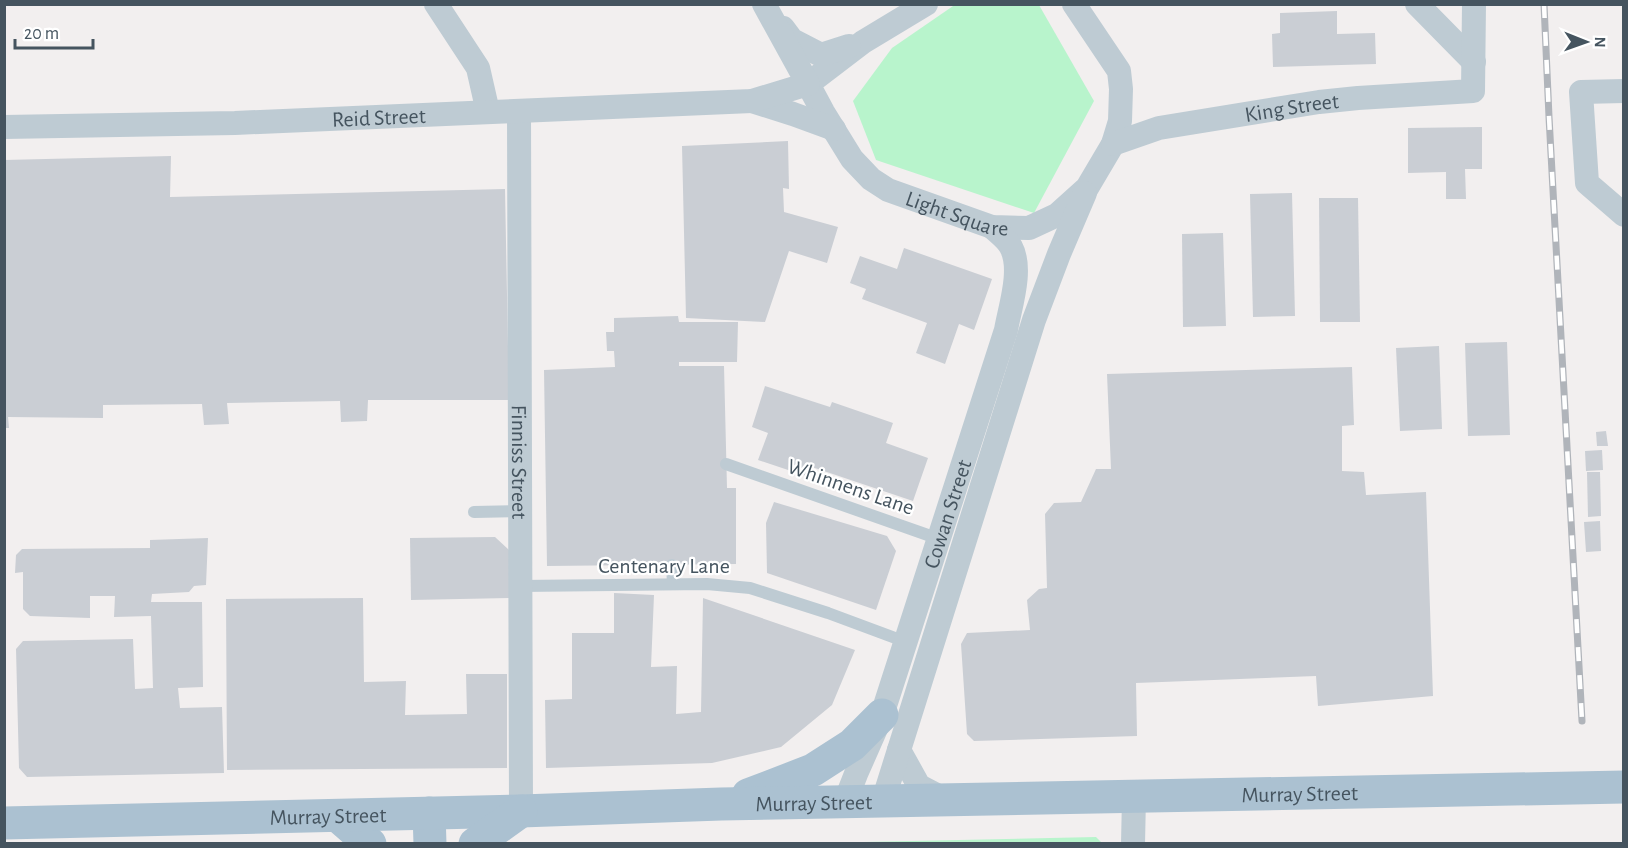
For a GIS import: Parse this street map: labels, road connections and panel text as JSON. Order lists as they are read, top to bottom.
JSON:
{
  "streets": {
    "main road": ["Murray Street"],
    "street": [
      "King Street",
      "Reid Street",
      "Light Square",
      "Finniss Street",
      "Cowan Street"
    ],
    "lane": ["Whinnens Lane", "Centenary Lane"]
  },
  "crossings": [
    ["King Street", "Light Square"],
    ["Reid Street", "Light Square"],
    ["Reid Street", "Finniss Street"],
    ["Light Square", "Cowan Street"],
    ["Finniss Street", "Centenary Lane"],
    ["Finniss Street", "Murray Street"],
    ["Whinnens Lane", "Cowan Street"],
    ["Cowan Street", "Centenary Lane"],
    ["Cowan Street", "Murray Street"]
  ],
  "scale_bar": "20 m",
  "north": "right"
}
